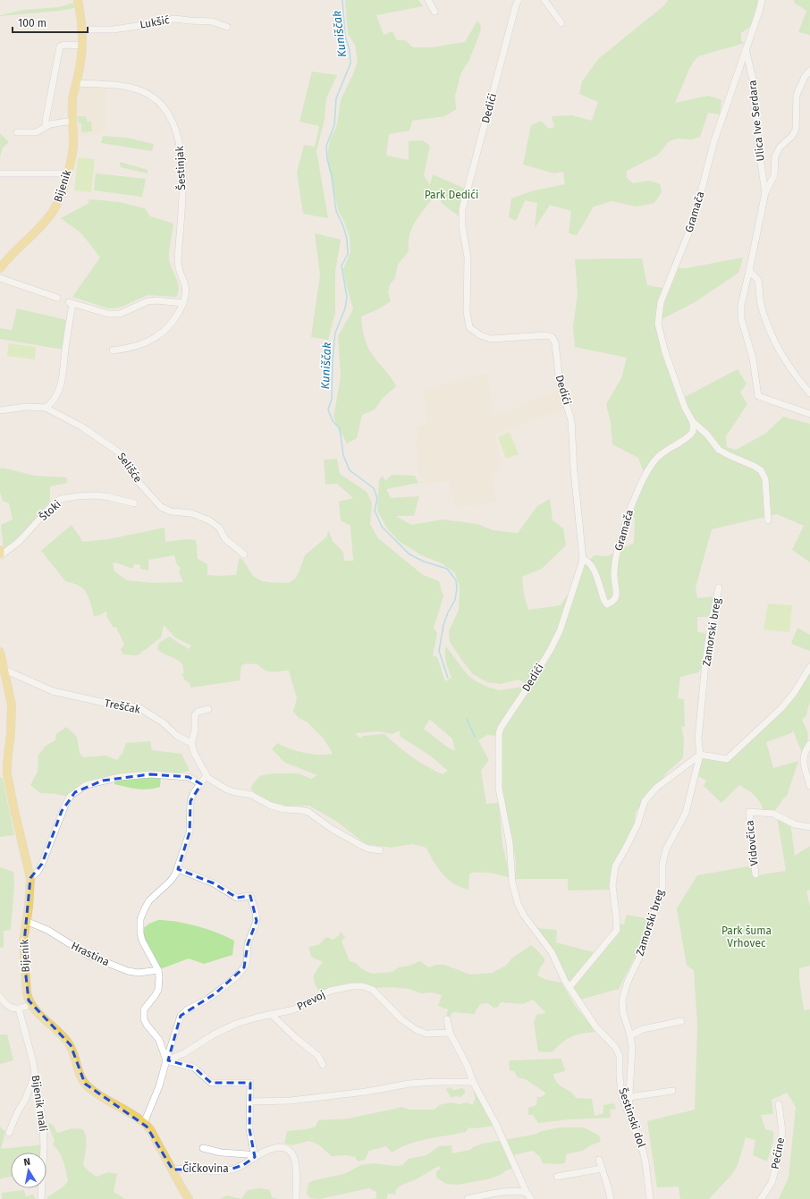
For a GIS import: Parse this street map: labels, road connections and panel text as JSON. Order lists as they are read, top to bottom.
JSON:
{
  "streets": {
    "main road": ["Bijenik"],
    "street": [
      "Lukšić",
      "Dedići",
      "Ulica Ive Serdara",
      "Šestinjak",
      "Gramača",
      "Selišće",
      "Štoki",
      "Zamorski breg",
      "Treščak",
      "Vidovčica",
      "Hrastina",
      "Prevoj",
      "Bijenik mali",
      "Šestinski dol",
      "Pećine",
      "Čičkovina"
    ]
  },
  "crossings": [
    ["Dedići", "Gramača"],
    ["Dedići", "Šestinski dol"],
    ["Ulica Ive Serdara", "Gramača"],
    ["Šestinjak", "Bijenik"],
    ["Bijenik", "Treščak"],
    ["Bijenik", "Hrastina"],
    ["Zamorski breg", "Šestinski dol"]
  ],
  "water": ["Kuniščak"],
  "parks": ["Park Dedići", "Park šuma Vrhovec"],
  "scale_bar": "100 m",
  "north": "top"
}
